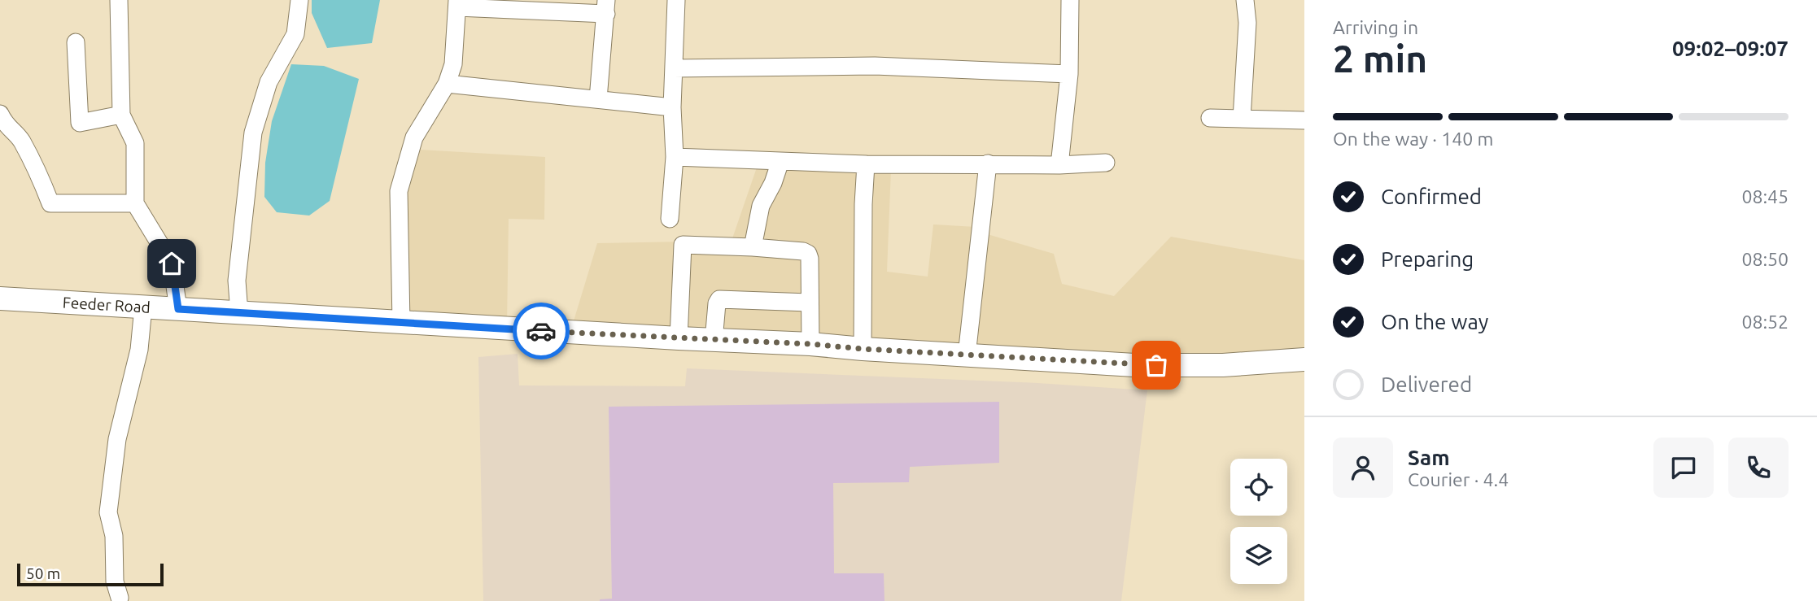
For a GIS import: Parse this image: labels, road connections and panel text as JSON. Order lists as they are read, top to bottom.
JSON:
{
  "streets": {
    "street": ["Feeder Road"]
  },
  "scale_bar": "50 m",
  "page": {
    "heading": ["2 min", "Arriving in", "09:02–09:07"],
    "panel": ["Sam", "Courier · 4.4"],
    "bar": "On the way · 140 m",
    "list": [
      ["Confirmed", "08:45"],
      ["Preparing", "08:50"],
      ["On the way", "08:52"],
      "Delivered"
    ],
    "scale": "50 m"
  }
}
